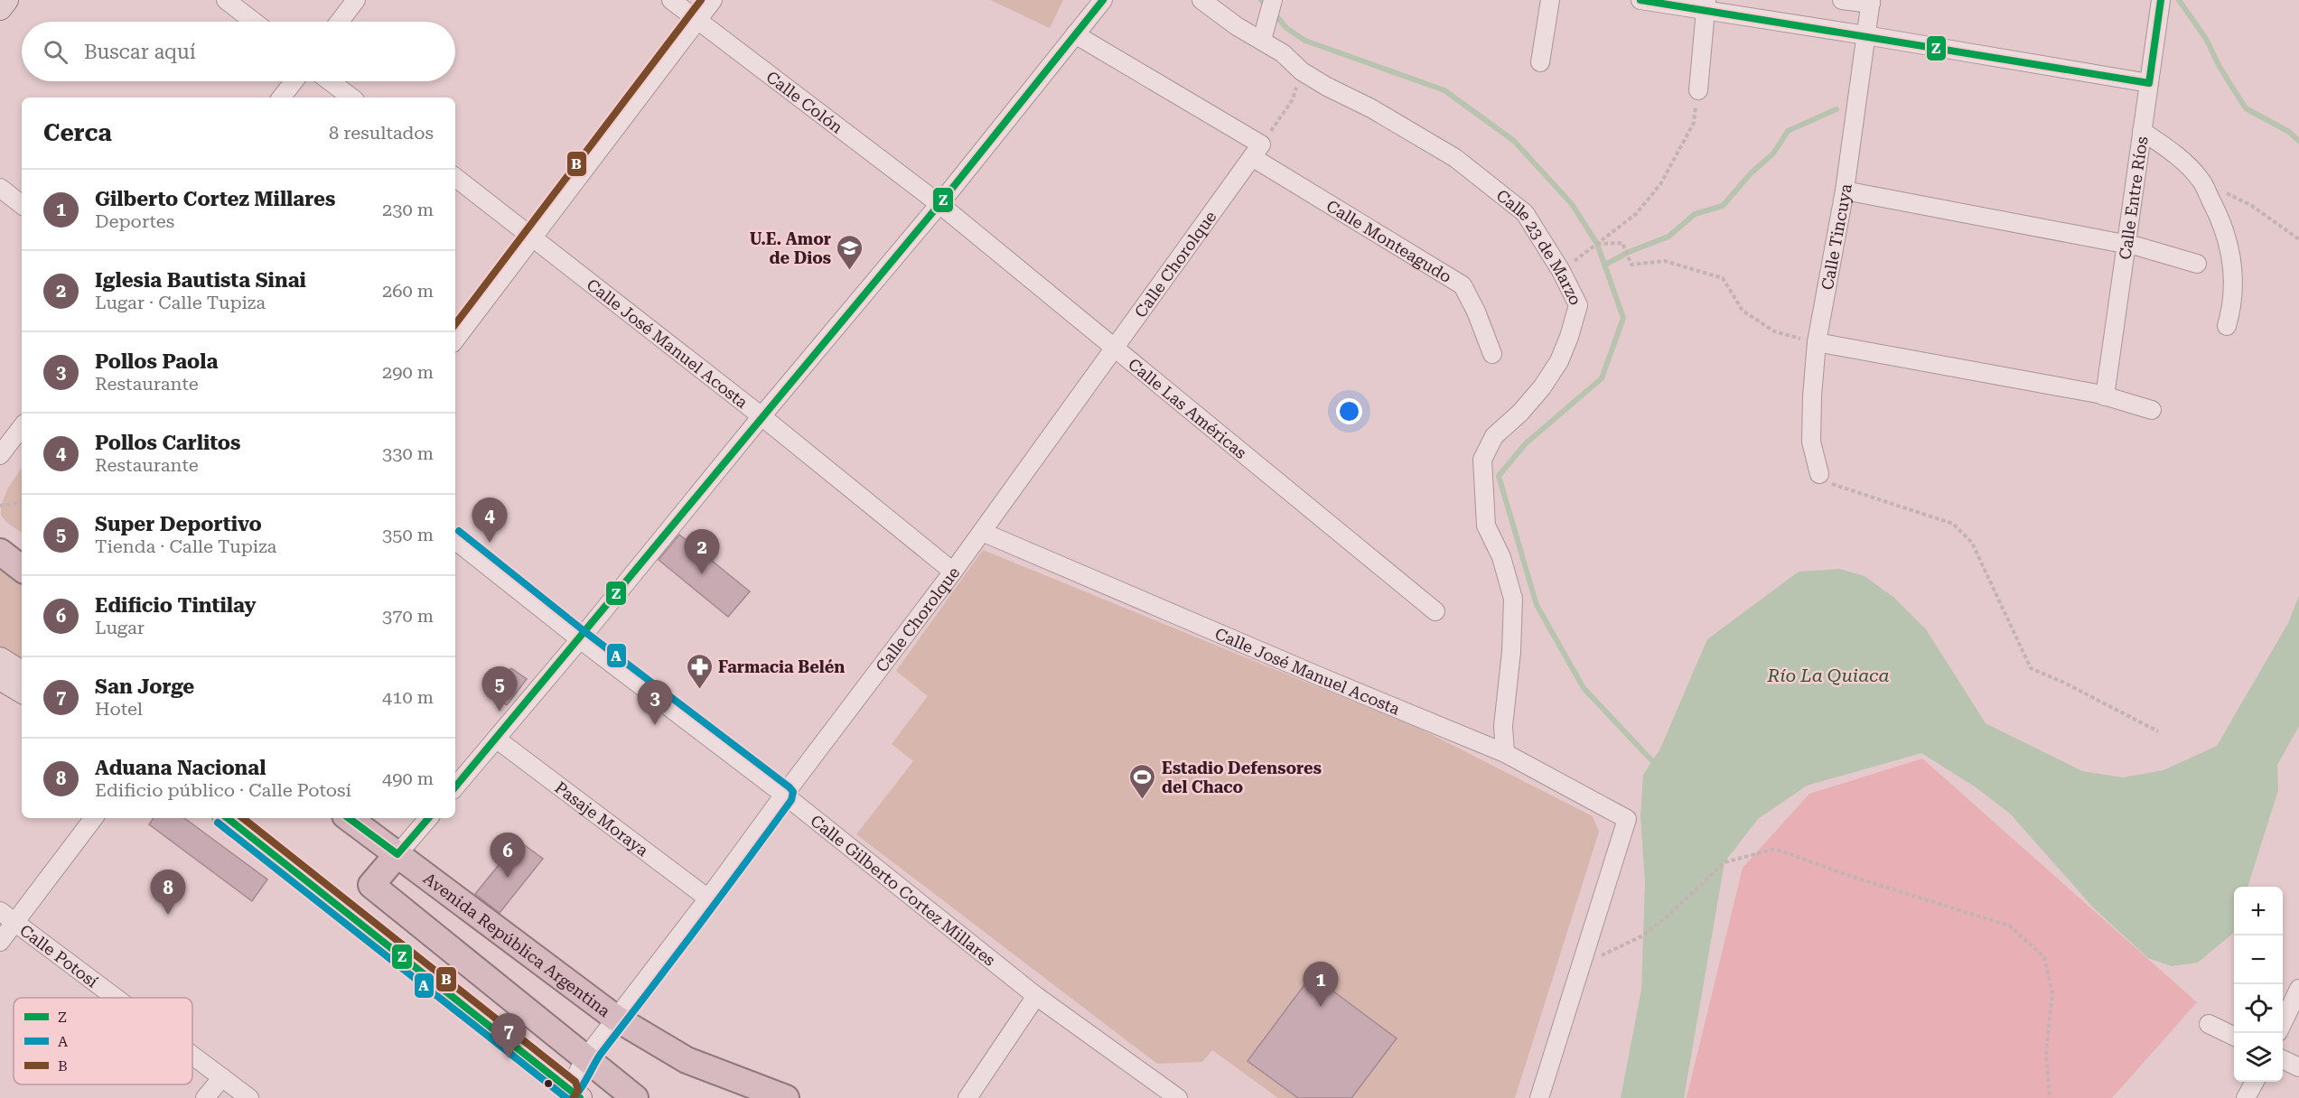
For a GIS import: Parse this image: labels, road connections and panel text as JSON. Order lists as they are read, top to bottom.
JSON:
{
  "streets": {
    "highway": ["Avenida República Argentina"],
    "street": [
      "Calle Colón",
      "Calle Entre Ríos",
      "Calle Tincuya",
      "Calle Monteagudo",
      "Calle 23 de Marzo",
      "Calle Chorolque",
      "Calle José Manuel Acosta",
      "Calle Las Américas",
      "Pasaje Moraya",
      "Calle Gilberto Cortez Millares",
      "Calle Potosí"
    ]
  },
  "crossings": [
    ["Calle Colón", "Calle Las Américas"],
    ["Calle Monteagudo", "Calle Chorolque"],
    ["Calle 23 de Marzo", "Calle José Manuel Acosta"],
    ["Calle Chorolque", "Calle José Manuel Acosta"],
    ["Calle Chorolque", "Calle Las Américas"],
    ["Calle Chorolque", "Pasaje Moraya"],
    ["Calle Chorolque", "Calle Gilberto Cortez Millares"],
    ["Calle Chorolque", "Avenida República Argentina"]
  ],
  "water": ["Río La Quiaca"],
  "places": {
    "school or university": ["U.E. Amor de Dios"],
    "pharmacy": ["Farmacia Belén"],
    "sports": ["Estadio Defensores del Chaco"]
  },
  "lines": ["transit line Z", "transit line B", "transit line A"],
  "legend": ["Z", "A", "B"],
  "page": {
    "search": "Buscar aquí",
    "heading": ["Cerca", "8 resultados"],
    "list": [
      {
        "mark": "1",
        "name": "Gilberto Cortez Millares",
        "note": "Deportes",
        "value": "230 m"
      },
      {
        "mark": "2",
        "name": "Iglesia Bautista Sinai",
        "note": "Lugar · Calle Tupiza",
        "value": "260 m"
      },
      {
        "mark": "3",
        "name": "Pollos Paola",
        "note": "Restaurante",
        "value": "290 m"
      },
      {
        "mark": "4",
        "name": "Pollos Carlitos",
        "note": "Restaurante",
        "value": "330 m"
      },
      {
        "mark": "5",
        "name": "Super Deportivo",
        "note": "Tienda · Calle Tupiza",
        "value": "350 m"
      },
      {
        "mark": "6",
        "name": "Edificio Tintilay",
        "note": "Lugar",
        "value": "370 m"
      },
      {
        "mark": "7",
        "name": "San Jorge",
        "note": "Hotel",
        "value": "410 m"
      },
      {
        "mark": "8",
        "name": "Aduana Nacional",
        "note": "Edificio público · Calle Potosí",
        "value": "490 m"
      }
    ],
    "pins": [
      "4",
      "2",
      "5",
      "3",
      "6",
      "8",
      "1",
      "7"
    ],
    "map_buttons": ["+", "−"]
  }
}
